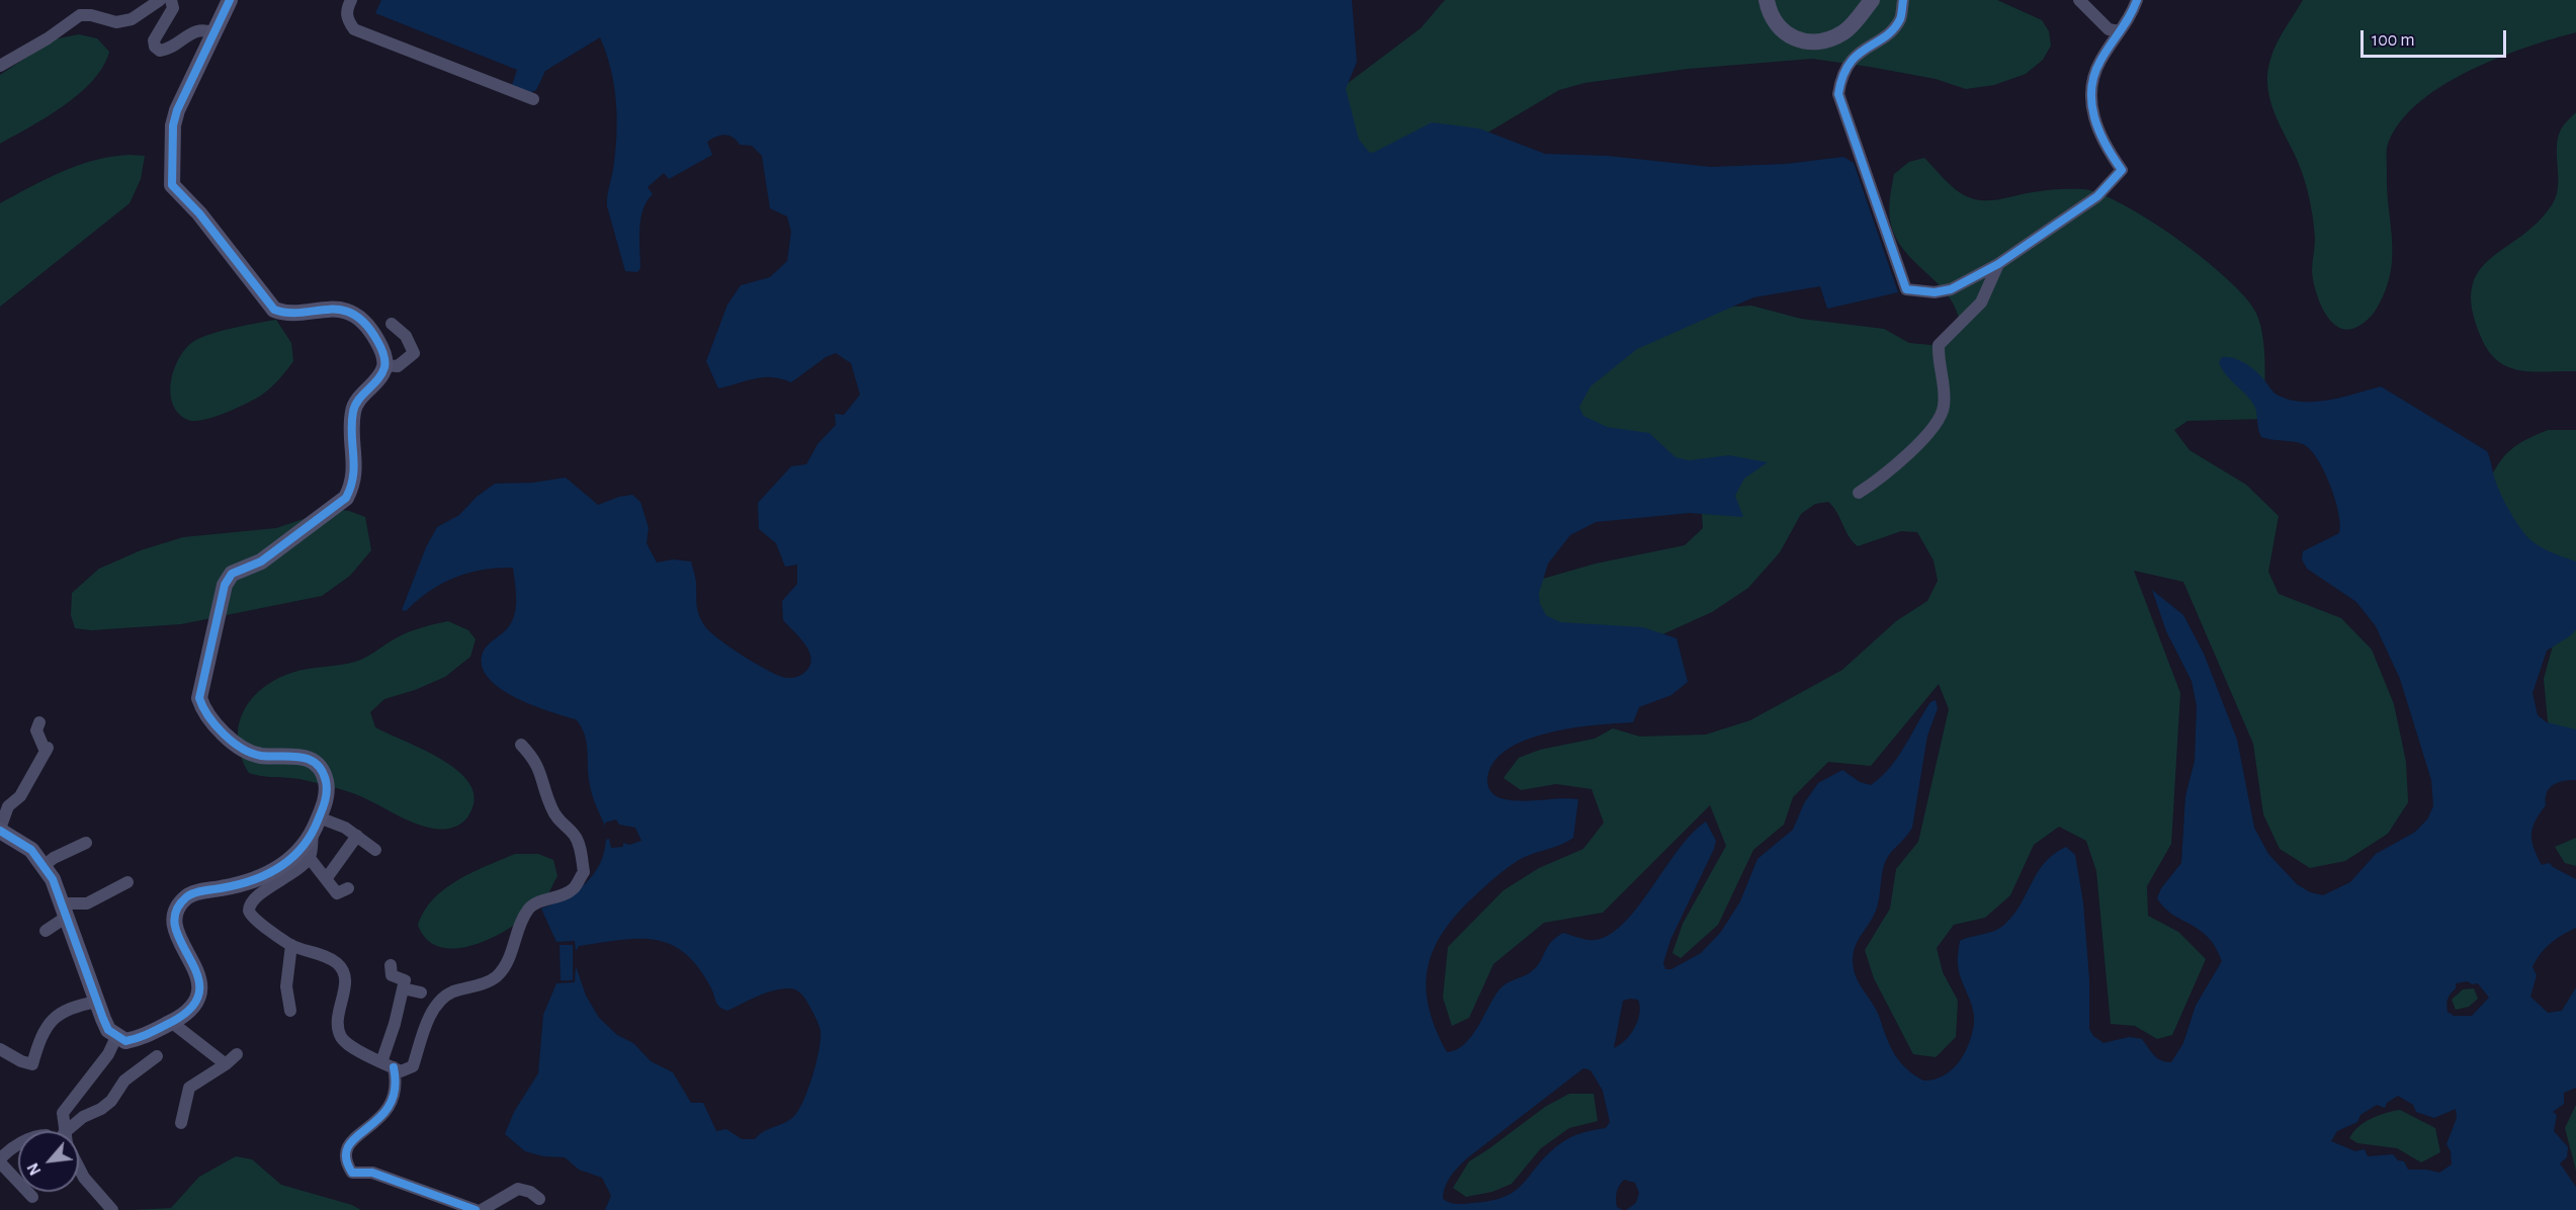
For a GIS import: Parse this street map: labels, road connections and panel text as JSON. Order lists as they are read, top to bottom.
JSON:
{
  "scale_bar": "100 m",
  "north": "bottom left"
}
